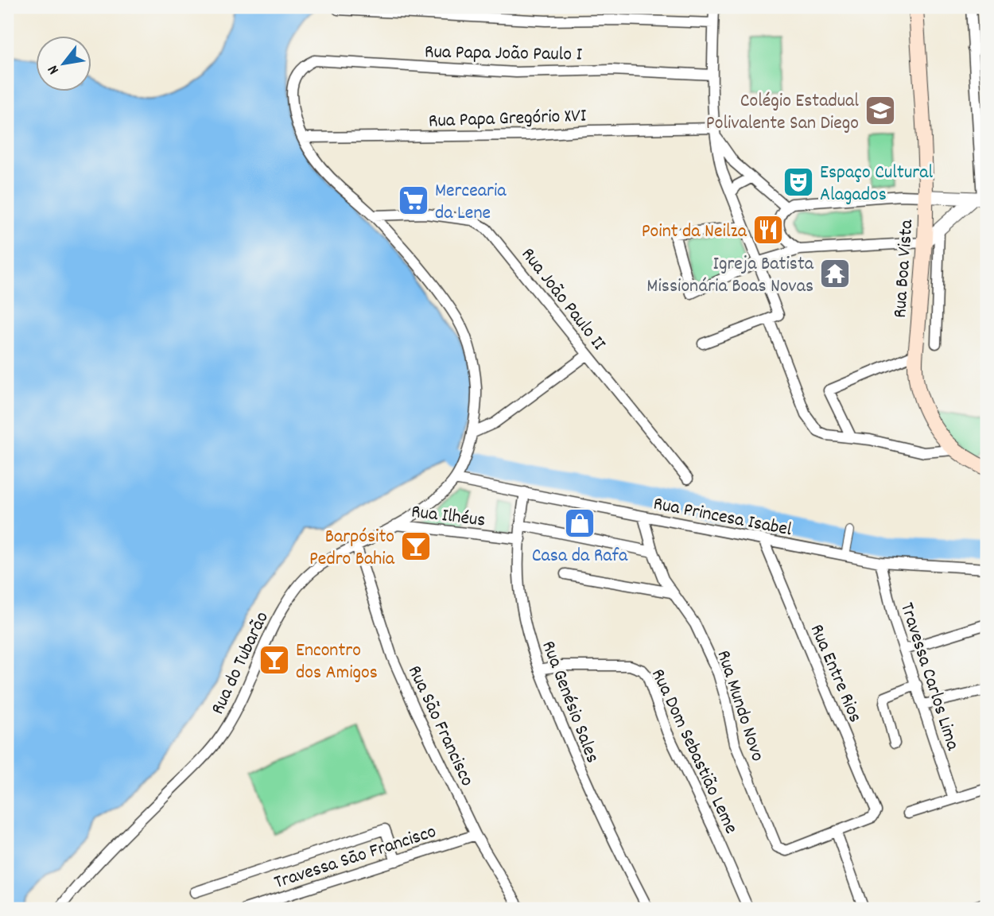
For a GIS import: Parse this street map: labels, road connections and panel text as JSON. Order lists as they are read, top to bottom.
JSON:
{
  "streets": {
    "main road": ["Rua Boa Vista"],
    "street": [
      "Rua Papa João Paulo I",
      "Rua Papa Gregório XVI",
      "Rua João Paulo II",
      "Rua Ilhéus",
      "Rua Princesa Isabel",
      "Rua do Tubarão",
      "Rua Entre Rios",
      "Travessa Carlos Lima",
      "Rua Genésio Sales",
      "Rua Mundo Novo",
      "Rua São Francisco",
      "Rua Dom Sebastião Leme",
      "Travessa Sāo Francisco"
    ]
  },
  "crossings": [
    ["Rua Papa João Paulo I", "Rua Papa Gregório XVI"],
    ["Rua Ilhéus", "Rua Princesa Isabel"],
    ["Rua Ilhéus", "Rua do Tubarão"],
    ["Rua Ilhéus", "Rua Genésio Sales"],
    ["Rua Princesa Isabel", "Rua Entre Rios"],
    ["Rua Princesa Isabel", "Travessa Carlos Lima"],
    ["Rua Princesa Isabel", "Rua Genésio Sales"],
    ["Rua Princesa Isabel", "Rua Mundo Novo"],
    ["Rua do Tubarão", "Rua São Francisco"],
    ["Rua Entre Rios", "Rua Mundo Novo"],
    ["Rua Genésio Sales", "Rua Dom Sebastião Leme"],
    ["Rua São Francisco", "Travessa Sāo Francisco"]
  ],
  "places": {
    "school or university": ["Colégio Estadual Polivalente San Diego"],
    "theatre": ["Espaço Cultural Alagados"],
    "supermarket": ["Mercearia da Lene"],
    "restaurant": ["Point da Neilza"],
    "temple": ["Igreja Batista Missionária Boas Novas"],
    "shop": ["Casa da Rafa"],
    "bar": ["Barpósito Pedro Bahia", "Encontro dos Amigos"]
  },
  "north": "bottom left"
}
